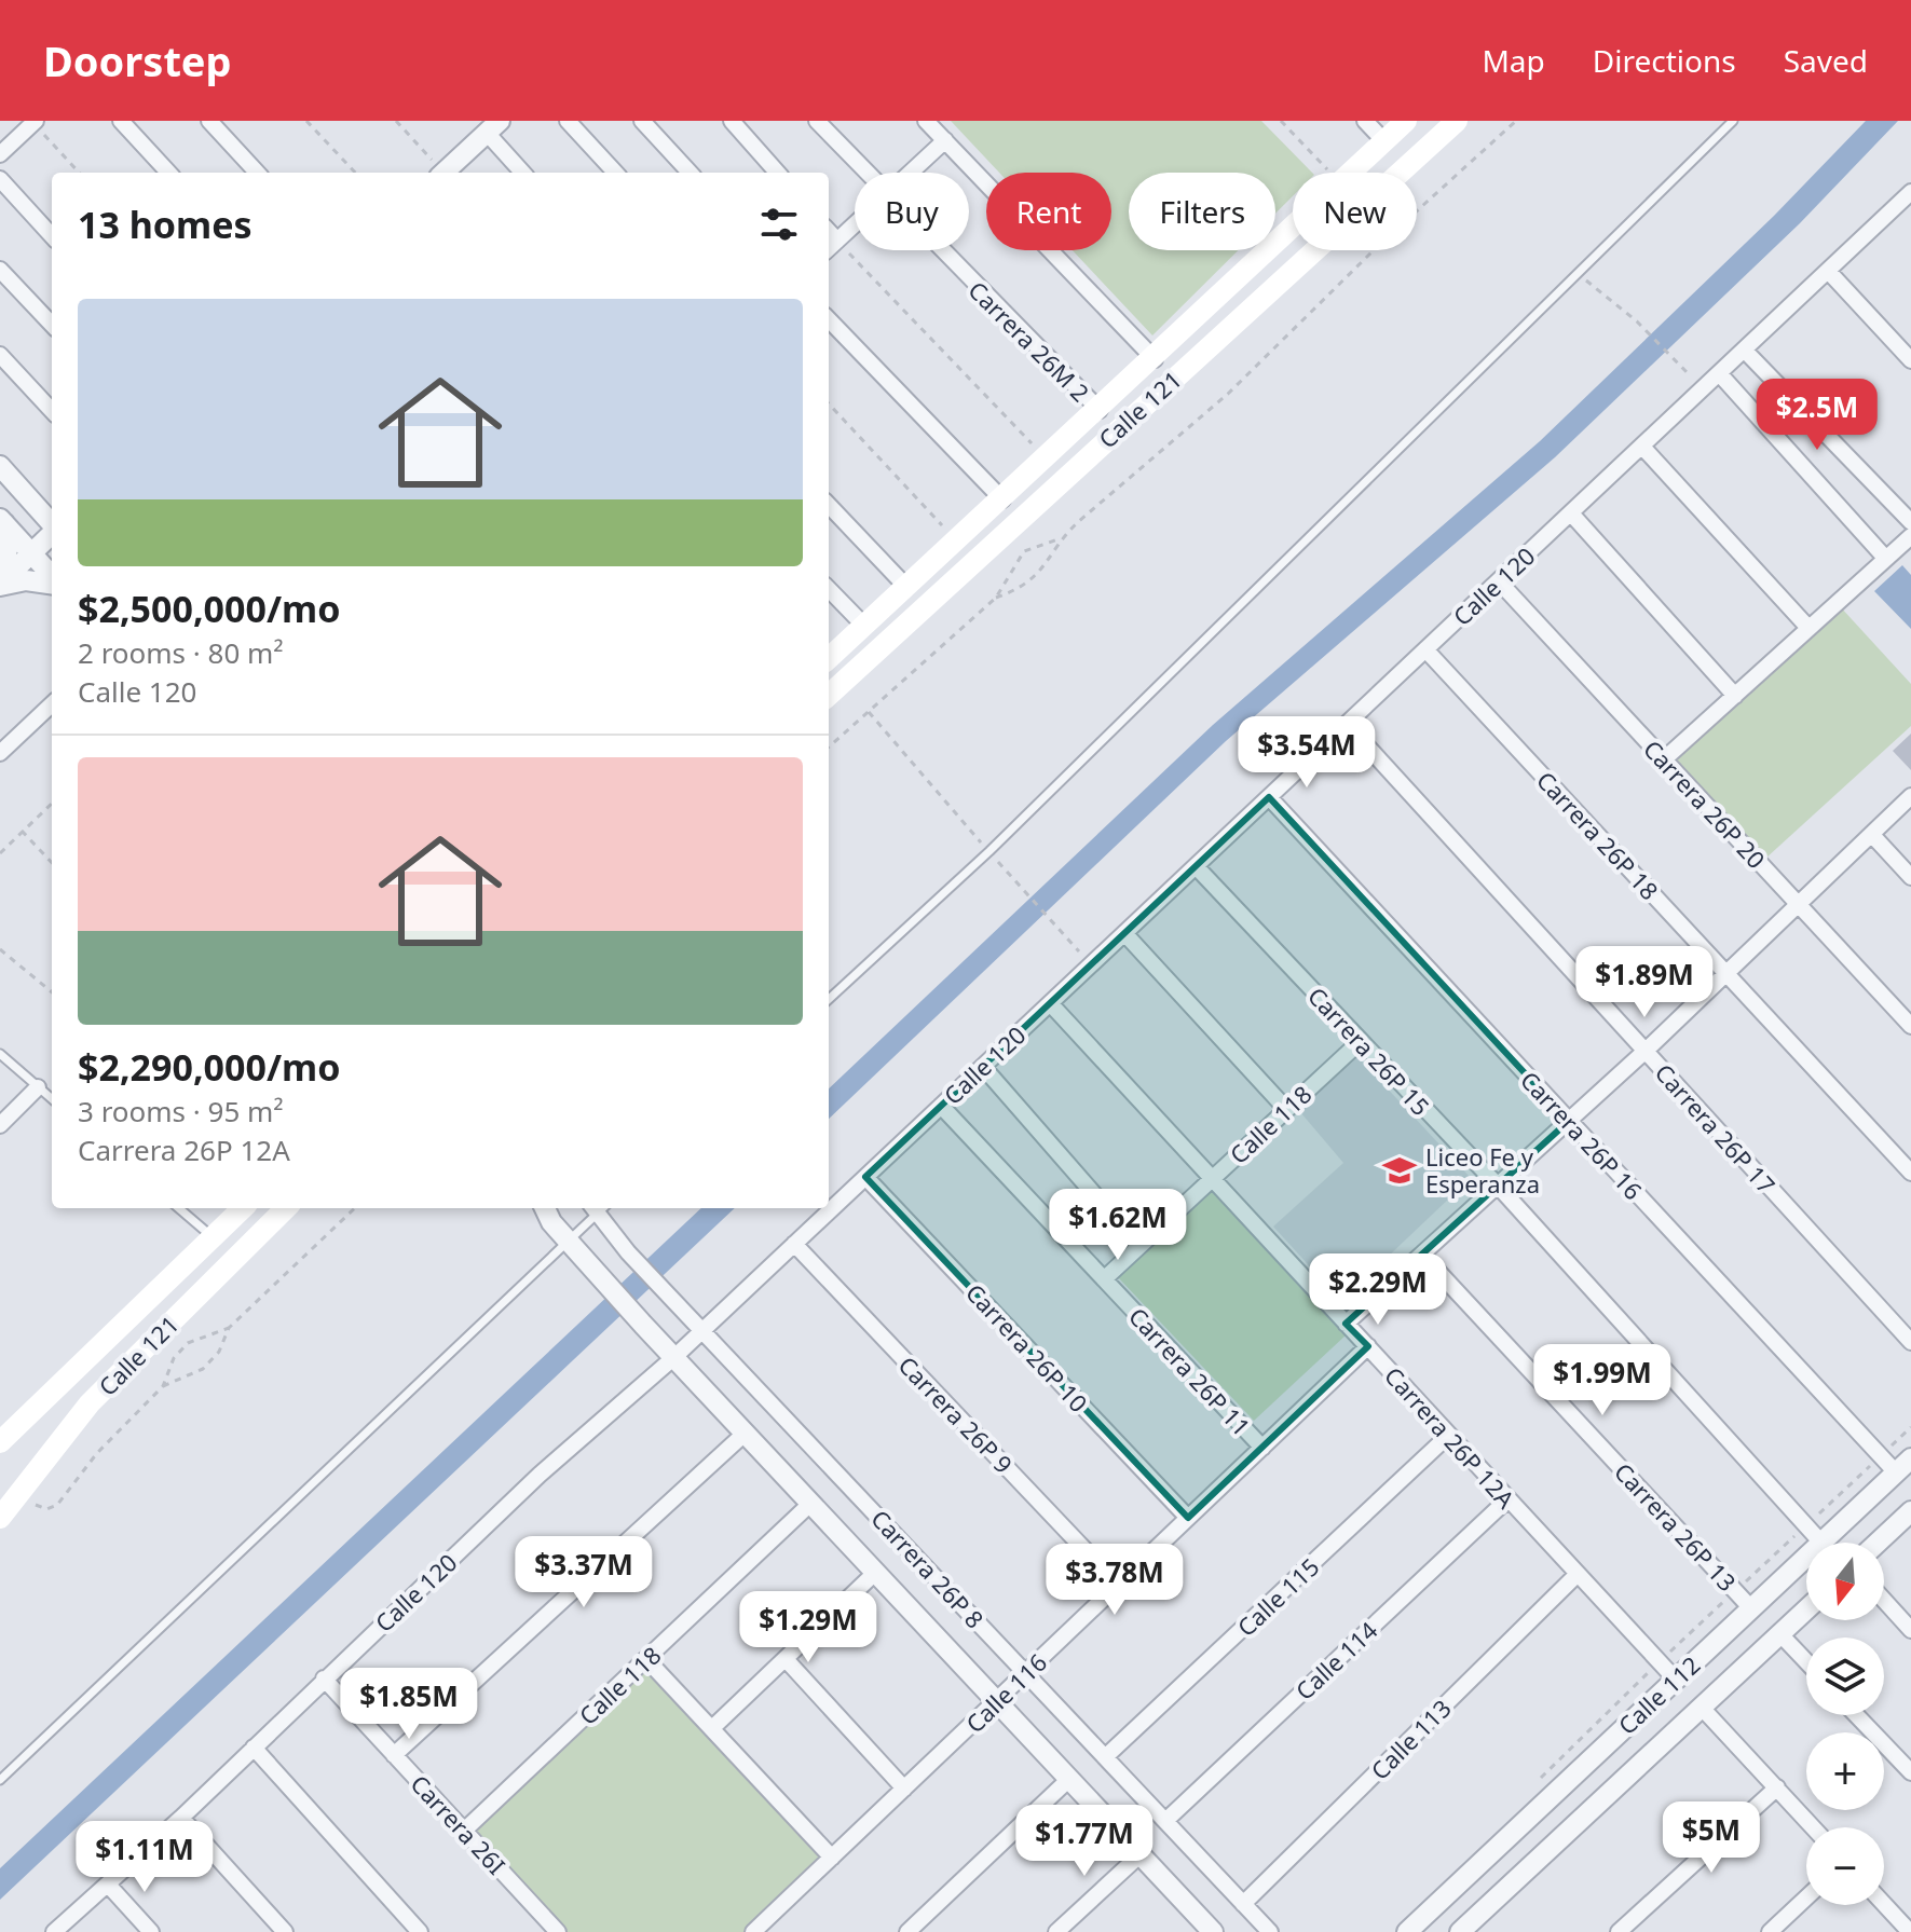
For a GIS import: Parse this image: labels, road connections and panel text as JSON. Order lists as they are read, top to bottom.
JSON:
{
  "streets": {
    "main road": ["Calle 121"],
    "street": [
      "Carrera 26M 2",
      "Calle 120",
      "Carrera 26P 20",
      "Carrera 26P 18",
      "Carrera 26P 15",
      "Calle 118",
      "Carrera 26P 17",
      "Carrera 26P 16",
      "Carrera 26P 10",
      "Carrera 26P 11",
      "Carrera 26P 9",
      "Carrera 26P 12A",
      "Carrera 26P 13",
      "Carrera 26P 8",
      "Calle 115",
      "Calle 114",
      "Calle 116",
      "Calle 112",
      "Calle 113",
      "Carrera 26I"
    ]
  },
  "crossings": [
    ["Carrera 26M 2", "Calle 121"],
    ["Calle 120", "Carrera 26P 20"],
    ["Calle 120", "Carrera 26P 18"],
    ["Calle 120", "Carrera 26P 15"],
    ["Calle 120", "Carrera 26P 17"],
    ["Calle 120", "Carrera 26P 16"],
    ["Calle 120", "Carrera 26P 10"],
    ["Calle 120", "Carrera 26P 11"],
    ["Calle 120", "Carrera 26P 9"],
    ["Calle 120", "Carrera 26P 12A"],
    ["Calle 120", "Carrera 26P 8"],
    ["Calle 120", "Carrera 26I"],
    ["Carrera 26P 15", "Calle 118"],
    ["Carrera 26P 15", "Calle 112"],
    ["Calle 118", "Carrera 26P 11"],
    ["Calle 118", "Carrera 26P 12A"],
    ["Calle 118", "Carrera 26P 8"],
    ["Calle 118", "Carrera 26I"],
    ["Carrera 26P 16", "Calle 112"],
    ["Carrera 26P 10", "Calle 116"],
    ["Carrera 26P 11", "Calle 116"],
    ["Carrera 26P 9", "Calle 116"],
    ["Carrera 26P 12A", "Calle 115"],
    ["Carrera 26P 12A", "Calle 114"],
    ["Carrera 26P 12A", "Calle 116"],
    ["Carrera 26P 12A", "Calle 112"],
    ["Carrera 26P 12A", "Calle 113"],
    ["Carrera 26P 13", "Calle 112"],
    ["Carrera 26P 8", "Calle 115"],
    ["Carrera 26P 8", "Calle 114"],
    ["Carrera 26P 8", "Calle 116"],
    ["Carrera 26P 8", "Calle 113"]
  ],
  "places": {
    "school or university": ["Liceo Fe y Esperanza"]
  },
  "north": "bottom",
  "page": {
    "header": "Doorstep",
    "nav": ["Map", "Directions", "Saved"],
    "chip": [
      "Buy",
      "Rent",
      "Filters",
      "New"
    ],
    "heading": "13 homes",
    "list": [
      {
        "name": "$2,500,000/mo",
        "note": "2 rooms · 80 m² · Calle 120"
      },
      {
        "name": "$2,290,000/mo",
        "note": "3 rooms · 95 m² · Carrera 26P 12A"
      }
    ],
    "price": [
      "$2.5M",
      "$3.54M",
      "$1.89M",
      "$1.62M",
      "$2.29M",
      "$1.99M",
      "$3.37M",
      "$3.78M",
      "$1.29M",
      "$1.85M",
      "$5M",
      "$1.77M",
      "$1.11M"
    ],
    "map_buttons": ["+", "−"]
  }
}
